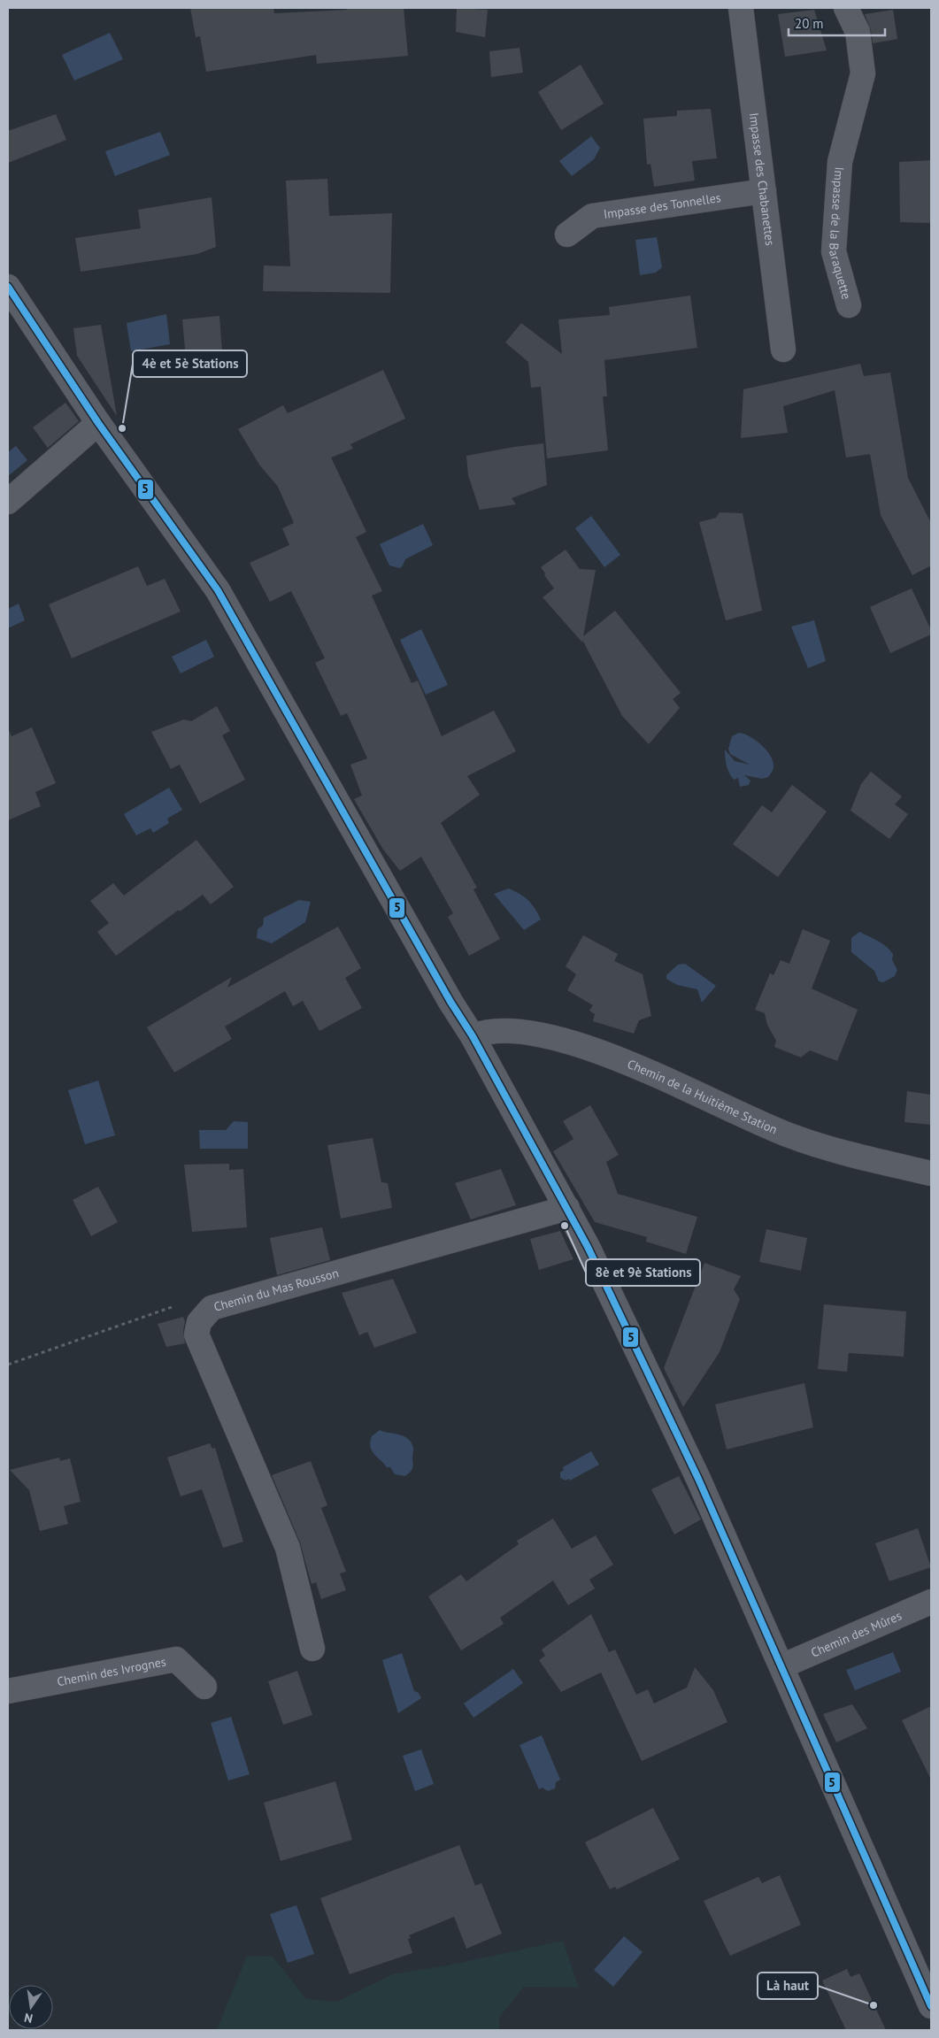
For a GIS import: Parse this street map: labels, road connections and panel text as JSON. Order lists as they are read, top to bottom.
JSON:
{
  "streets": {
    "street": [
      "Impasse des Chabanettes",
      "Impasse des Tonnelles",
      "Impasse de la Baraquette",
      "Chemin de la Huitième Station",
      "Chemin du Mas Rousson",
      "Chemin des Mûres",
      "Chemin des Ivrognes"
    ]
  },
  "crossings": [
    ["Impasse des Chabanettes", "Impasse des Tonnelles"]
  ],
  "places": ["4è et 5è Stations", "8è et 9è Stations", "Là haut"],
  "lines": ["transit line 5"],
  "scale_bar": "20 m",
  "north": "bottom"
}
